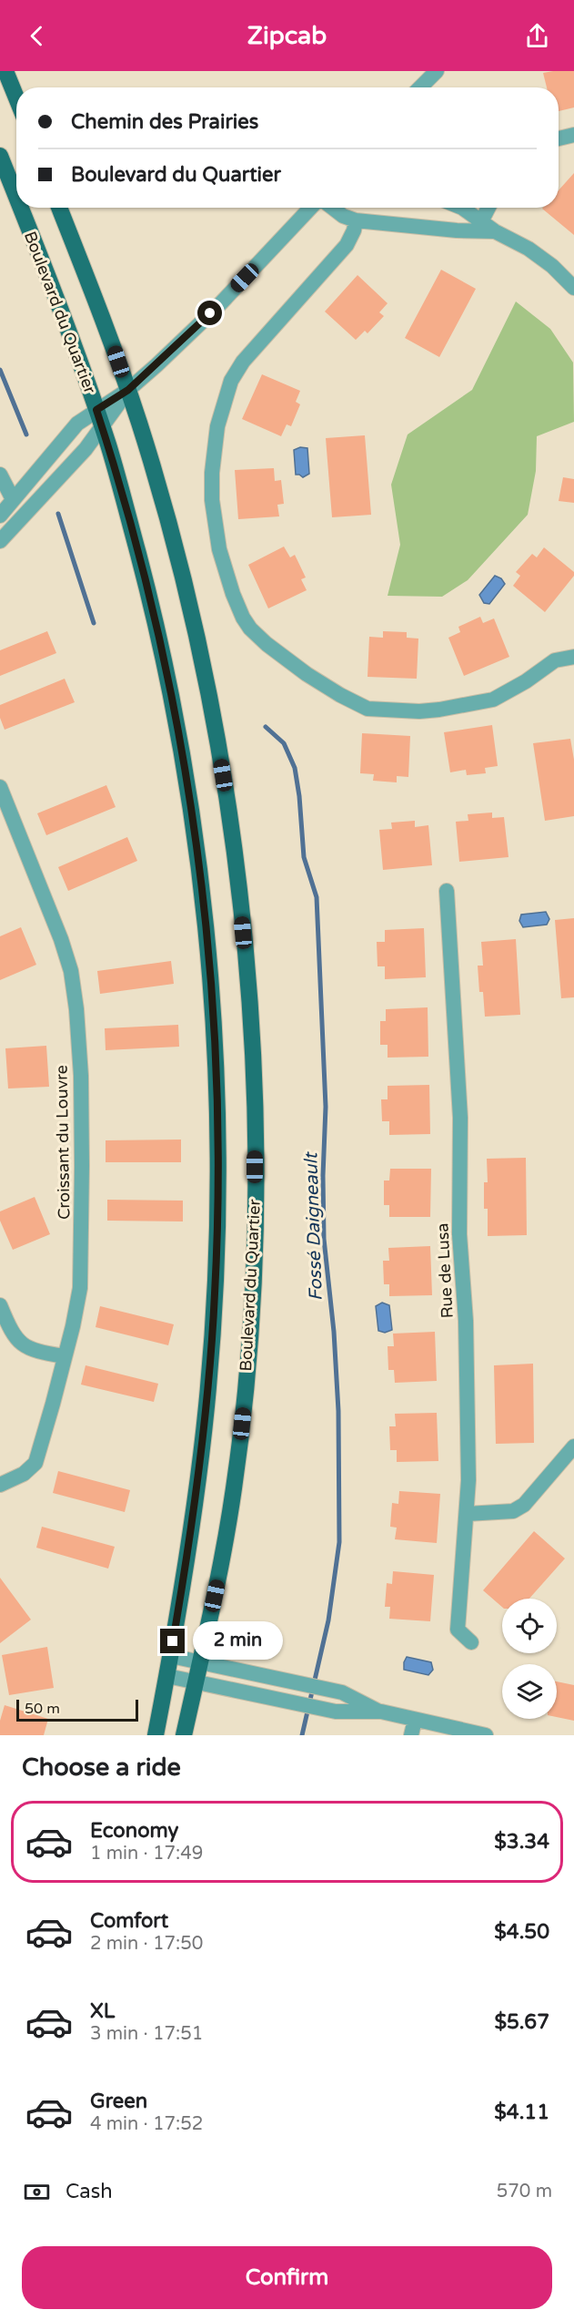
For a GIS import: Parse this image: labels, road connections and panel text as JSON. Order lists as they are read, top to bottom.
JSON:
{
  "streets": {
    "main road": ["Boulevard du Quartier"],
    "street": ["Croissant du Louvre", "Rue de Lusa"]
  },
  "water": ["Fossé Daigneault"],
  "scale_bar": "50 m",
  "page": {
    "header": "Zipcab",
    "banner": ["Chemin des Prairies", "Boulevard du Quartier"],
    "bubble": "2 min",
    "scale": "50 m",
    "heading": "Choose a ride",
    "list": [
      {
        "name": "Economy",
        "note": "1 min · 17:49",
        "value": "$3.34"
      },
      {
        "name": "Comfort",
        "note": "2 min · 17:50",
        "value": "$4.50"
      },
      {
        "name": "XL",
        "note": "3 min · 17:51",
        "value": "$5.67"
      },
      {
        "name": "Green",
        "note": "4 min · 17:52",
        "value": "$4.11"
      }
    ],
    "pay": ["Cash", "570 m"],
    "buttons": "Confirm"
  }
}
